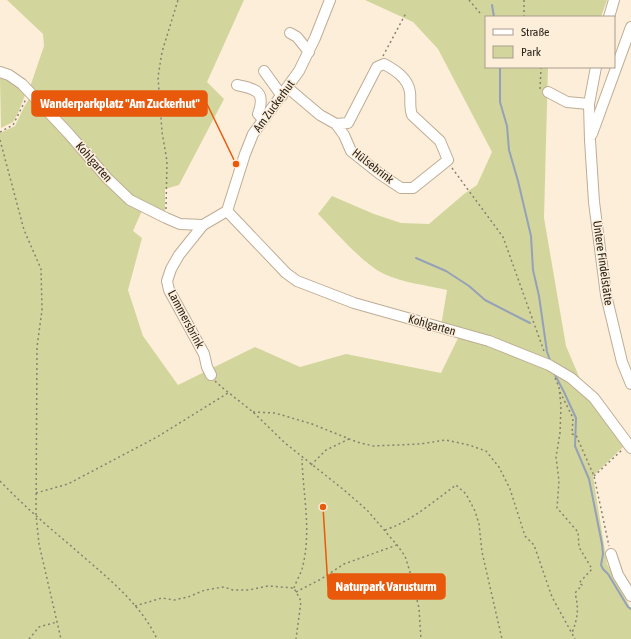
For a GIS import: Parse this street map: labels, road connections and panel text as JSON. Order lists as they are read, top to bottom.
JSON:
{
  "streets": {
    "street": [
      "Am Zuckerhut",
      "Kohlgarten",
      "Hülsebrink",
      "Untere Findelstätte",
      "Lammersbrink"
    ]
  },
  "crossings": [
    ["Am Zuckerhut", "Kohlgarten"],
    ["Am Zuckerhut", "Hülsebrink"],
    ["Kohlgarten", "Lammersbrink"]
  ],
  "places": ["Wanderparkplatz \"Am Zuckerhut\"", "Naturpark Varusturm"],
  "legend": ["Straße", "Park"]
}
